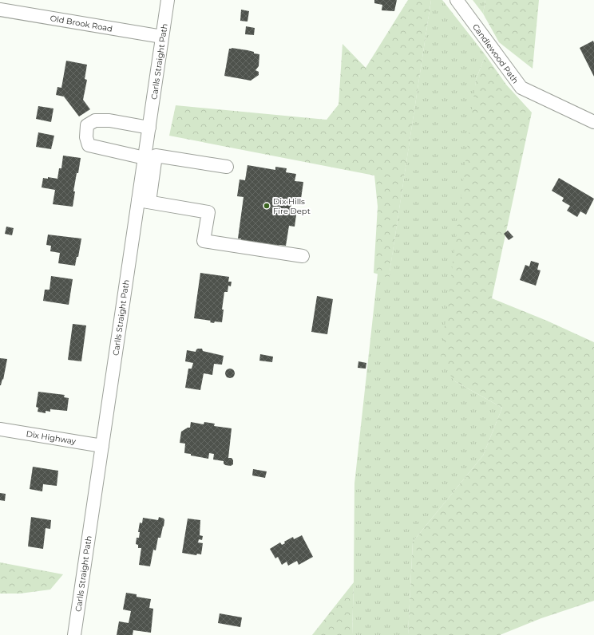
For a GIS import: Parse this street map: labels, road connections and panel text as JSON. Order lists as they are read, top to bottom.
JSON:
{
  "streets": {
    "street": [
      "Old Brook Road",
      "Candlewood Path",
      "Carlls Straight Path",
      "Dix Highway"
    ]
  },
  "crossings": [
    ["Old Brook Road", "Carlls Straight Path"],
    ["Carlls Straight Path", "Dix Highway"]
  ],
  "places": ["Dix Hills Fire Dept"]
}
